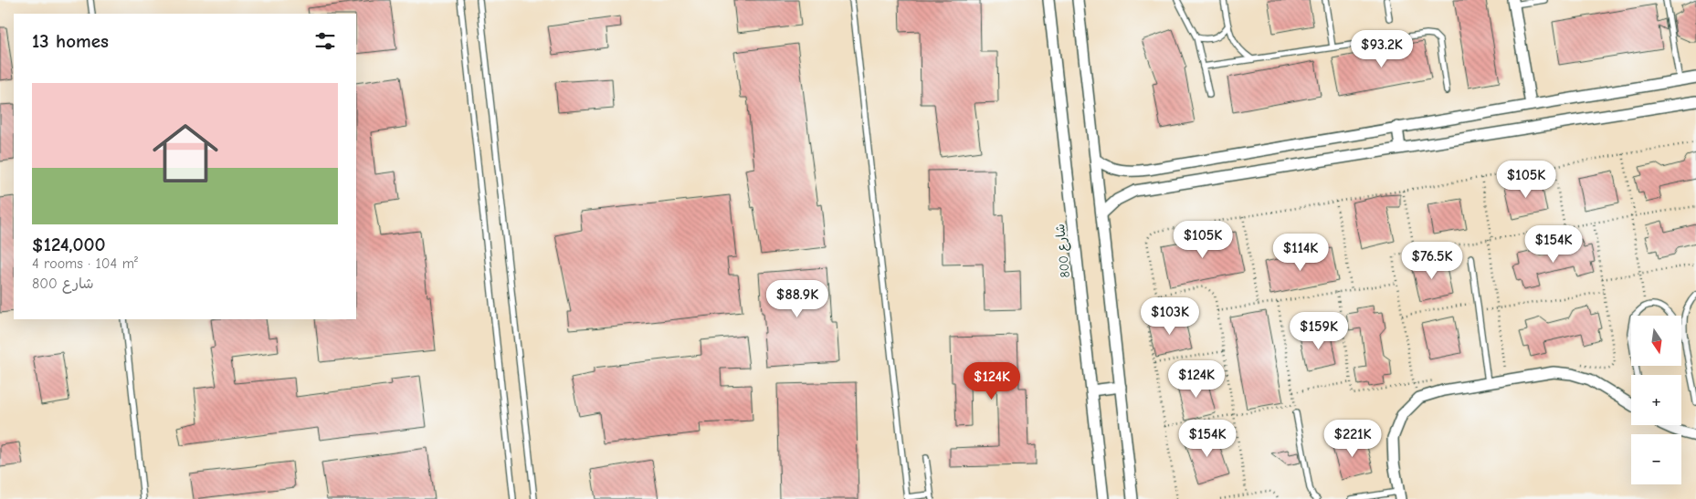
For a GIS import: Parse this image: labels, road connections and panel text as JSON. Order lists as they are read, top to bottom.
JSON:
{
  "streets": {
    "street": ["شارع 800"]
  },
  "north": "bottom",
  "page": {
    "heading": "13 homes",
    "price": [
      "$93.2K",
      "$105K",
      "$105K",
      "$154K",
      "$114K",
      "$76.5K",
      "$88.9K",
      "$103K",
      "$159K",
      "$124K",
      "$124K",
      "$154K",
      "$221K"
    ],
    "list": [
      {
        "name": "$124,000",
        "note": "4 rooms · 104 m² · شارع 800"
      }
    ],
    "map_buttons": ["+", "−"]
  }
}
